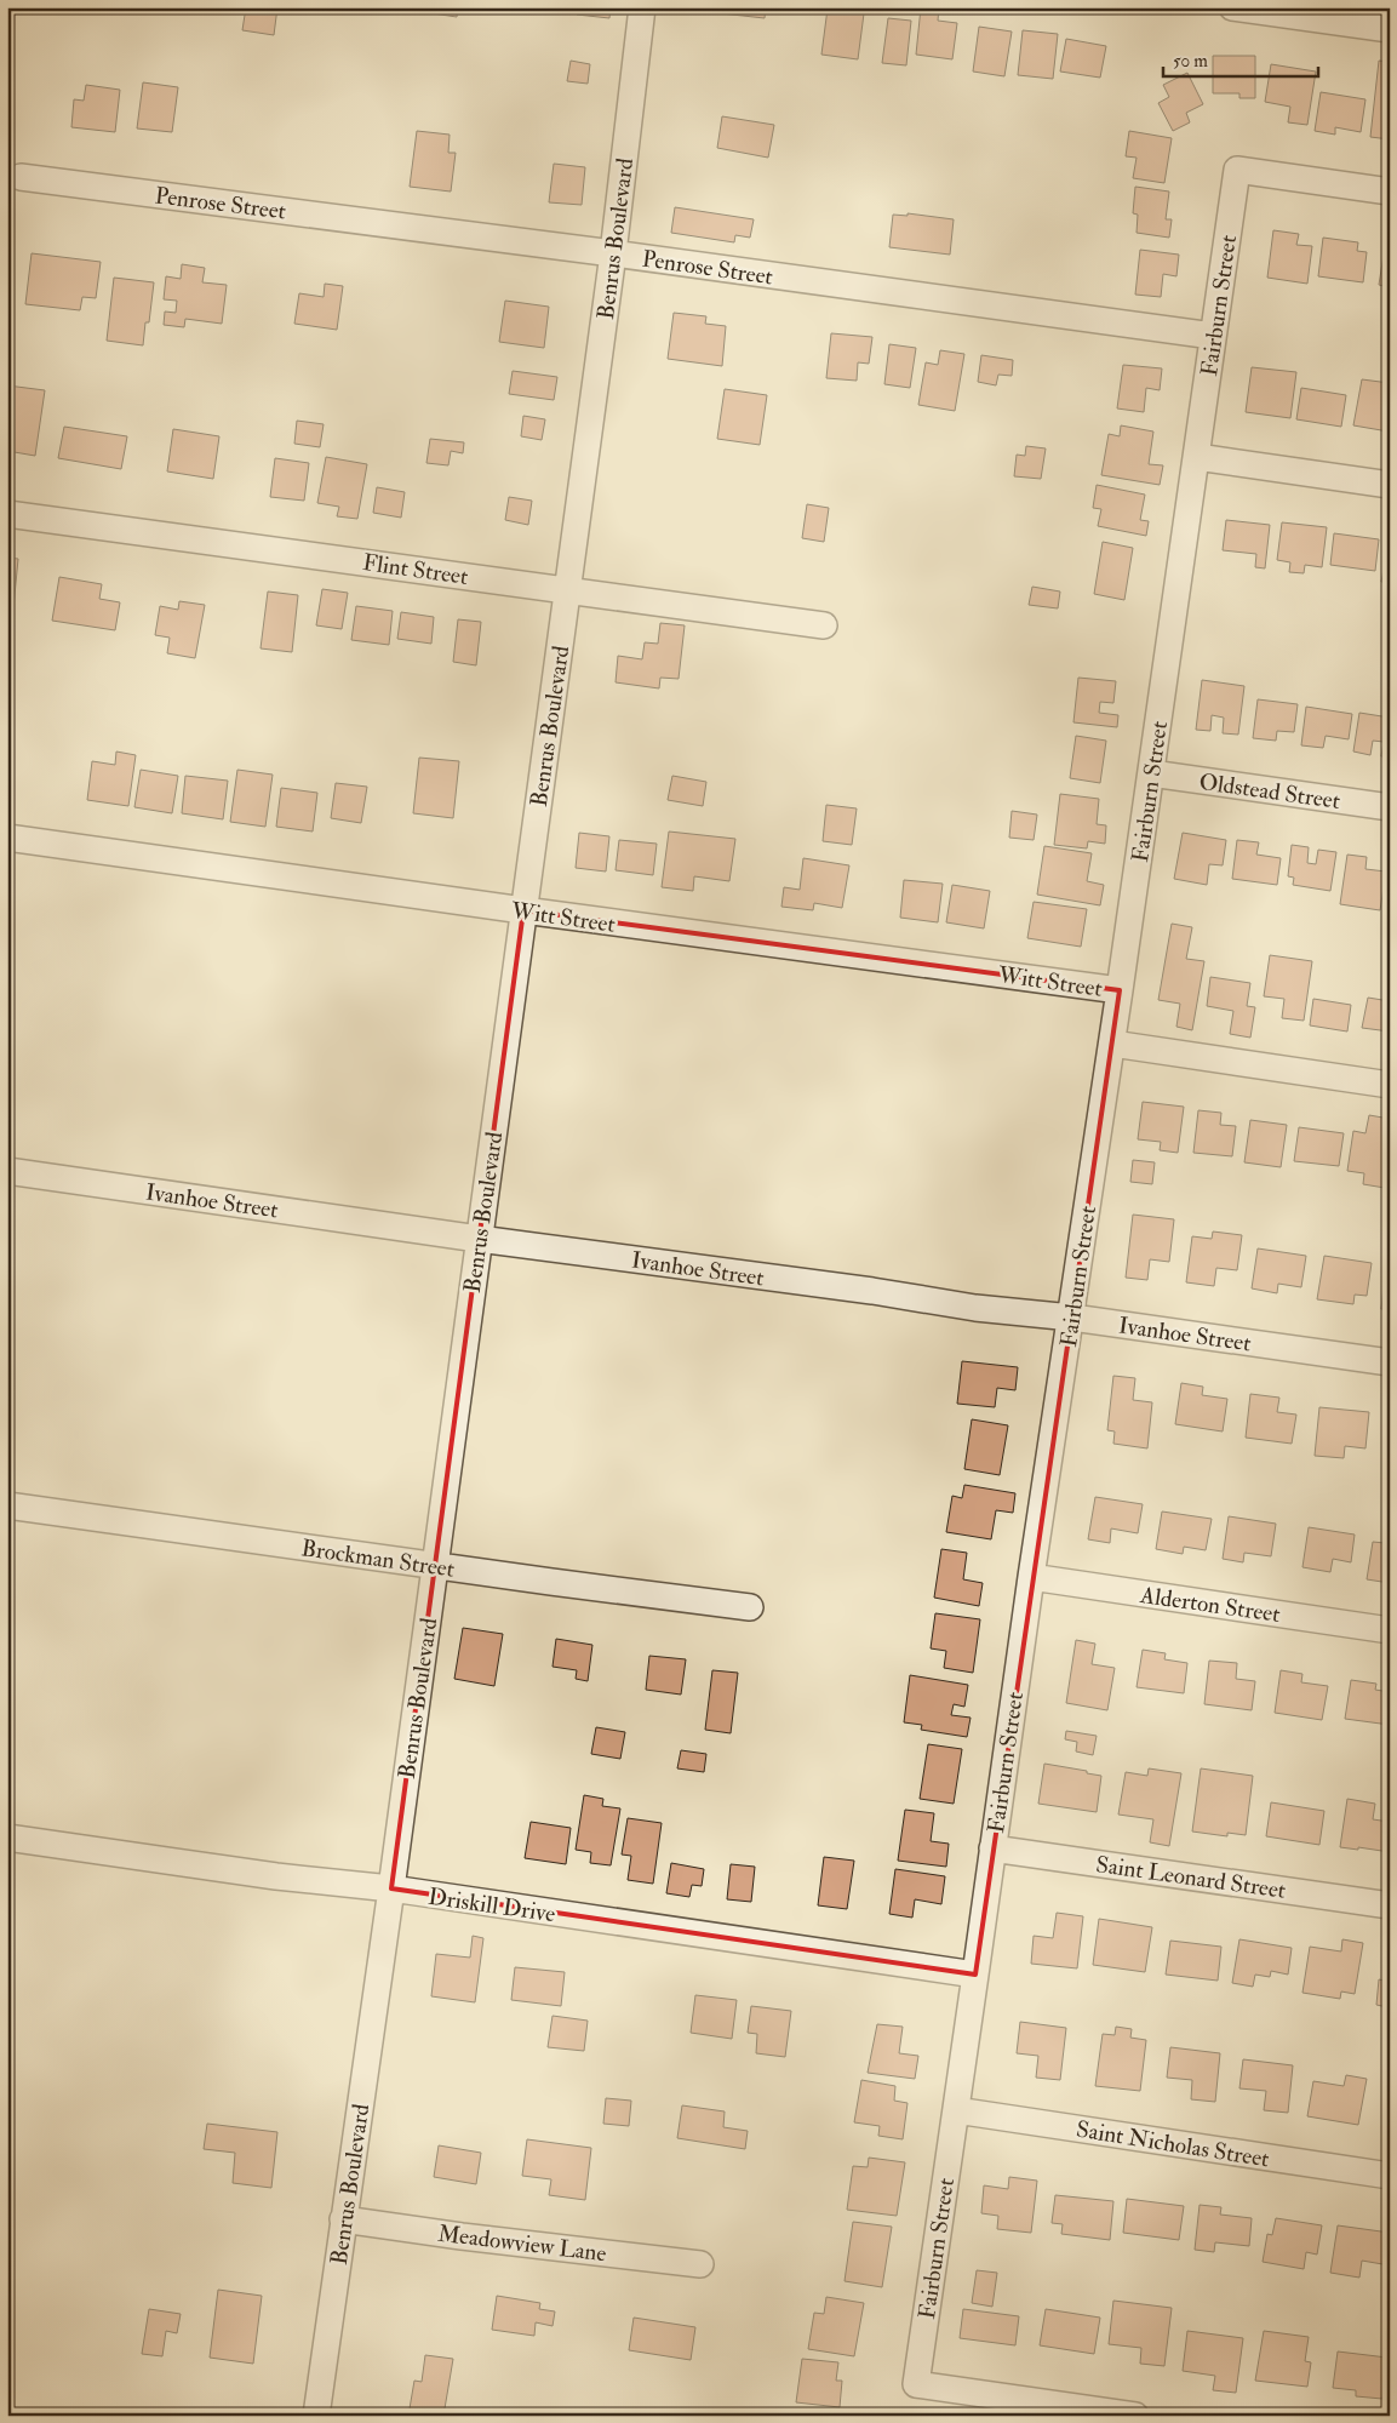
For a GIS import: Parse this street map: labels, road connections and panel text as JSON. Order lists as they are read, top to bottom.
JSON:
{
  "streets": {
    "street": [
      "Penrose Street",
      "Benrus Boulevard",
      "Fairburn Street",
      "Flint Street",
      "Oldstead Street",
      "Witt Street",
      "Ivanhoe Street",
      "Brockman Street",
      "Alderton Street",
      "Saint Leonard Street",
      "Driskill Drive",
      "Saint Nicholas Street",
      "Meadowview Lane"
    ]
  },
  "crossings": [
    ["Penrose Street", "Benrus Boulevard"],
    ["Penrose Street", "Fairburn Street"],
    ["Benrus Boulevard", "Flint Street"],
    ["Benrus Boulevard", "Witt Street"],
    ["Benrus Boulevard", "Ivanhoe Street"],
    ["Benrus Boulevard", "Brockman Street"],
    ["Benrus Boulevard", "Driskill Drive"],
    ["Benrus Boulevard", "Meadowview Lane"],
    ["Fairburn Street", "Oldstead Street"],
    ["Fairburn Street", "Witt Street"],
    ["Fairburn Street", "Ivanhoe Street"],
    ["Fairburn Street", "Alderton Street"],
    ["Fairburn Street", "Saint Leonard Street"],
    ["Fairburn Street", "Driskill Drive"],
    ["Fairburn Street", "Saint Nicholas Street"]
  ],
  "scale_bar": "50 m"
}
